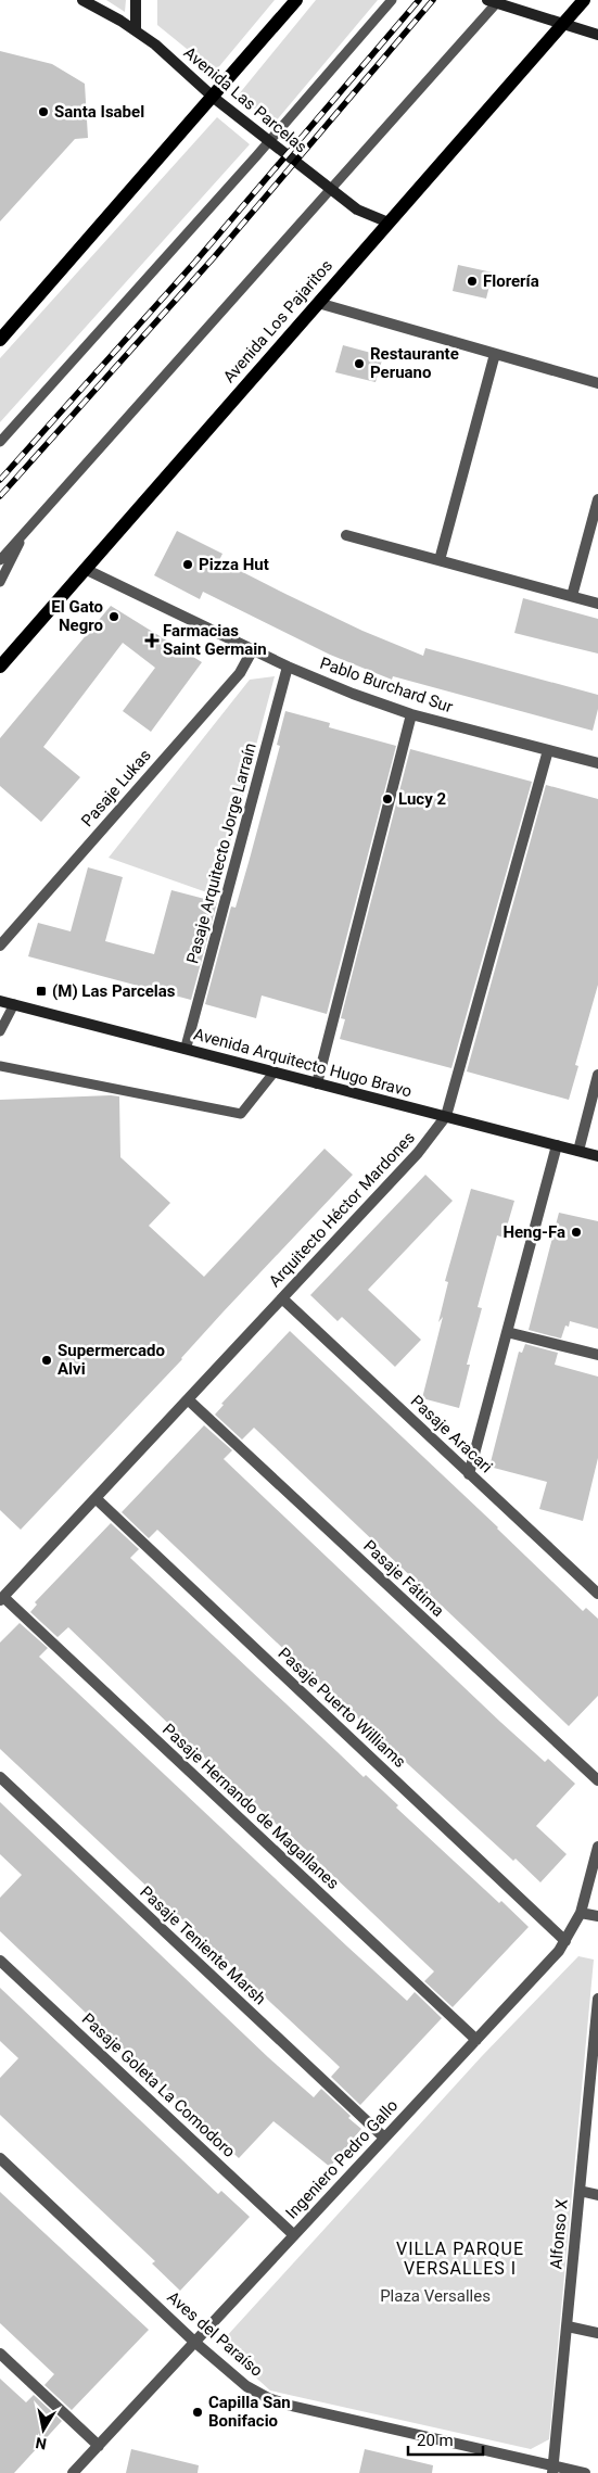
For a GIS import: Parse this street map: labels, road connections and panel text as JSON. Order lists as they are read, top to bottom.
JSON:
{
  "streets": {
    "main road": ["Avenida Los Pajaritos"],
    "street": [
      "Avenida Las Parcelas",
      "Pablo Burchard Sur",
      "Pasaje Lukas",
      "Pasaje Arquitecto Jorge Larraín",
      "Avenida Arquitecto Hugo Bravo",
      "Arquitecto Héctor Mardones",
      "Pasaje Aracari",
      "Pasaje Fátima",
      "Pasaje Puerto Williams",
      "Pasaje Hernando de Magallanes",
      "Pasaje Teniente Marsh",
      "Pasaje Goleta La Comodoro",
      "Ingeniero Pedro Gallo",
      "Alfonso X",
      "Aves del Paraíso"
    ]
  },
  "crossings": [
    ["Avenida Las Parcelas", "Avenida Los Pajaritos"],
    ["Avenida Los Pajaritos", "Pablo Burchard Sur"],
    ["Pablo Burchard Sur", "Pasaje Lukas"],
    ["Pablo Burchard Sur", "Pasaje Arquitecto Jorge Larraín"],
    ["Pablo Burchard Sur", "Arquitecto Héctor Mardones"],
    ["Pasaje Arquitecto Jorge Larraín", "Avenida Arquitecto Hugo Bravo"],
    ["Avenida Arquitecto Hugo Bravo", "Arquitecto Héctor Mardones"],
    ["Arquitecto Héctor Mardones", "Pasaje Aracari"],
    ["Arquitecto Héctor Mardones", "Pasaje Fátima"],
    ["Arquitecto Héctor Mardones", "Pasaje Puerto Williams"],
    ["Arquitecto Héctor Mardones", "Pasaje Hernando de Magallanes"],
    ["Pasaje Puerto Williams", "Ingeniero Pedro Gallo"],
    ["Pasaje Hernando de Magallanes", "Ingeniero Pedro Gallo"],
    ["Pasaje Teniente Marsh", "Ingeniero Pedro Gallo"],
    ["Pasaje Goleta La Comodoro", "Ingeniero Pedro Gallo"],
    ["Ingeniero Pedro Gallo", "Aves del Paraíso"],
    ["Alfonso X", "Aves del Paraíso"]
  ],
  "districts": ["VILLA PARQUE VERSALLES I"],
  "parks": ["Plaza Versalles"],
  "places": {
    "other": [
      "Santa Isabel",
      "Florería",
      "Restaurante Peruano",
      "Pizza Hut",
      "El Gato Negro",
      "Lucy 2",
      "Heng-Fa",
      "Supermercado Alvi",
      "Capilla San Bonifacio"
    ],
    "health": ["Farmacias Saint Germain"],
    "transit": ["(M) Las Parcelas"]
  },
  "scale_bar": "20 m",
  "north": "bottom"
}
